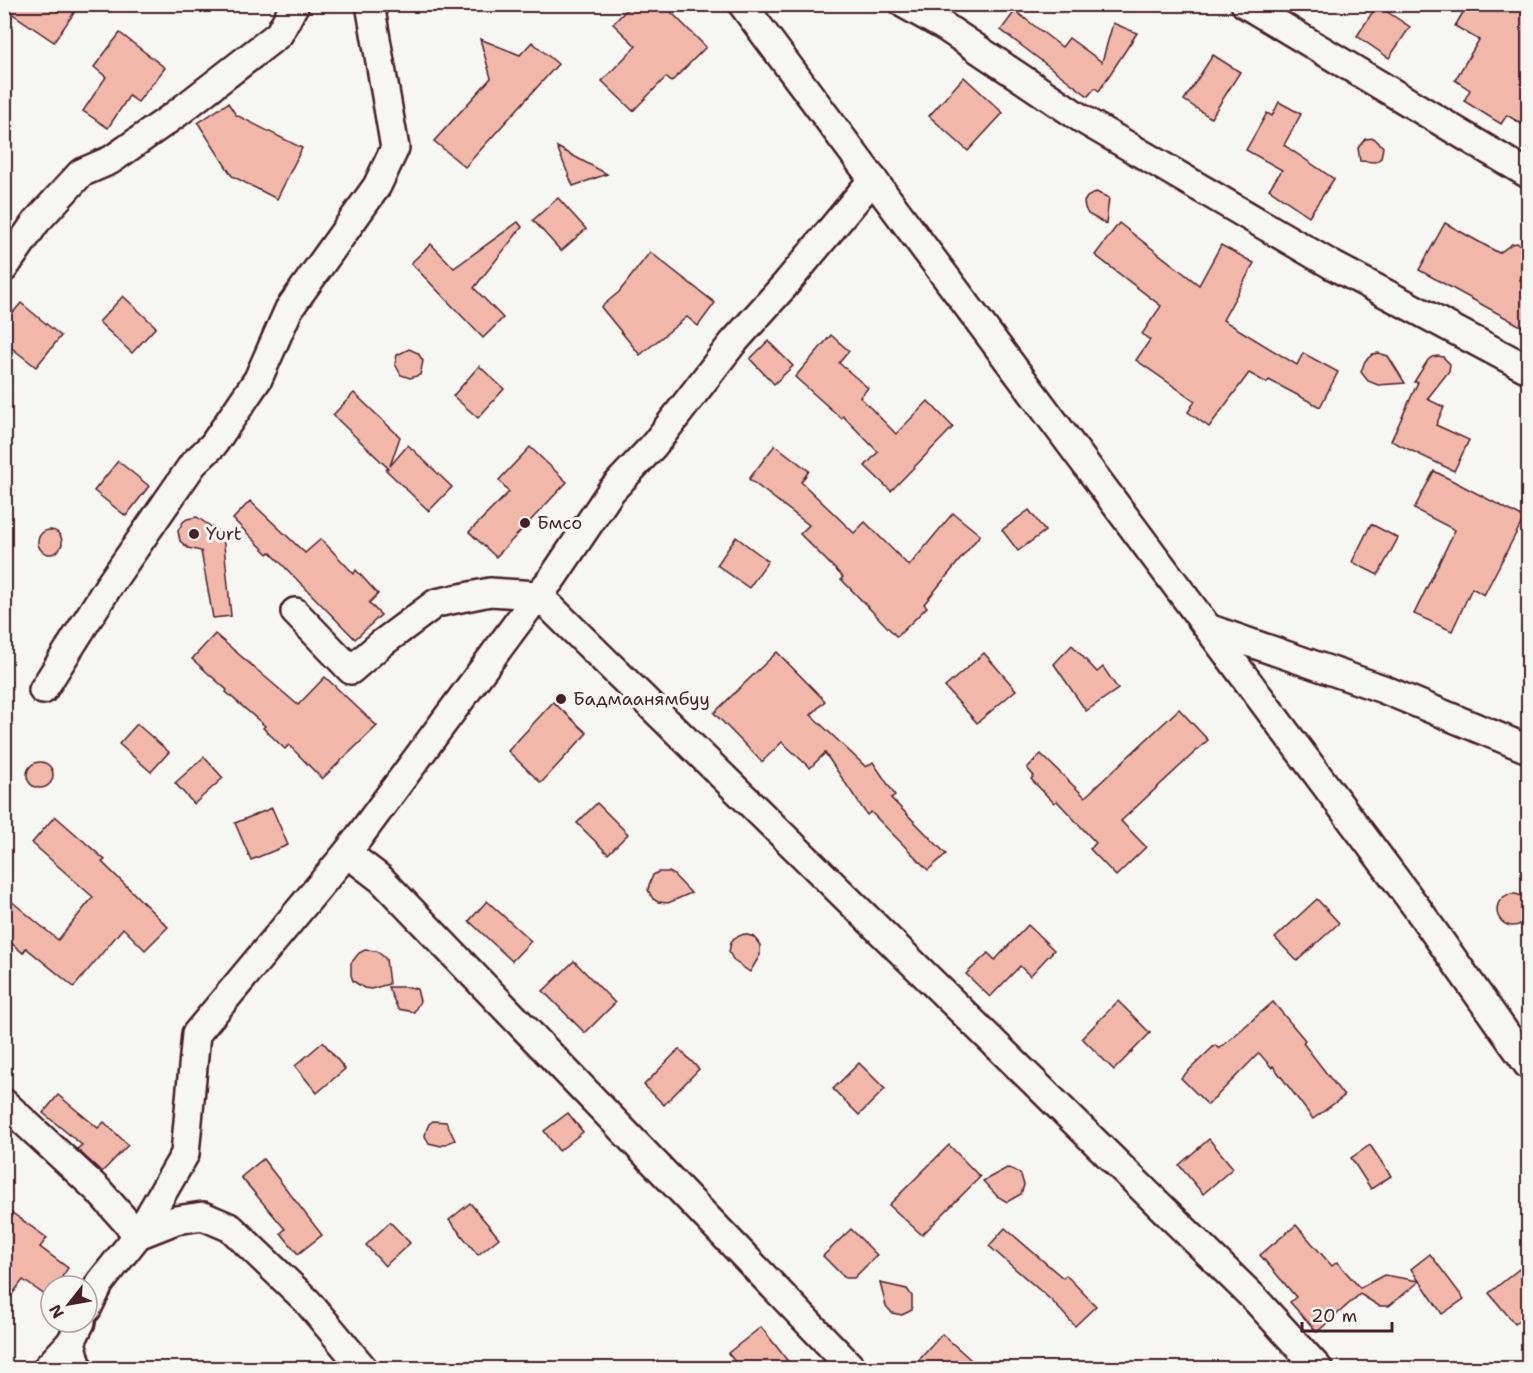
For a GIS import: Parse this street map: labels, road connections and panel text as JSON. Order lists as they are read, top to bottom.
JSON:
{
  "places": ["Бмсо", "Yurt", "Бадмаанямбуу"],
  "scale_bar": "20 m",
  "north": "bottom left"
}
